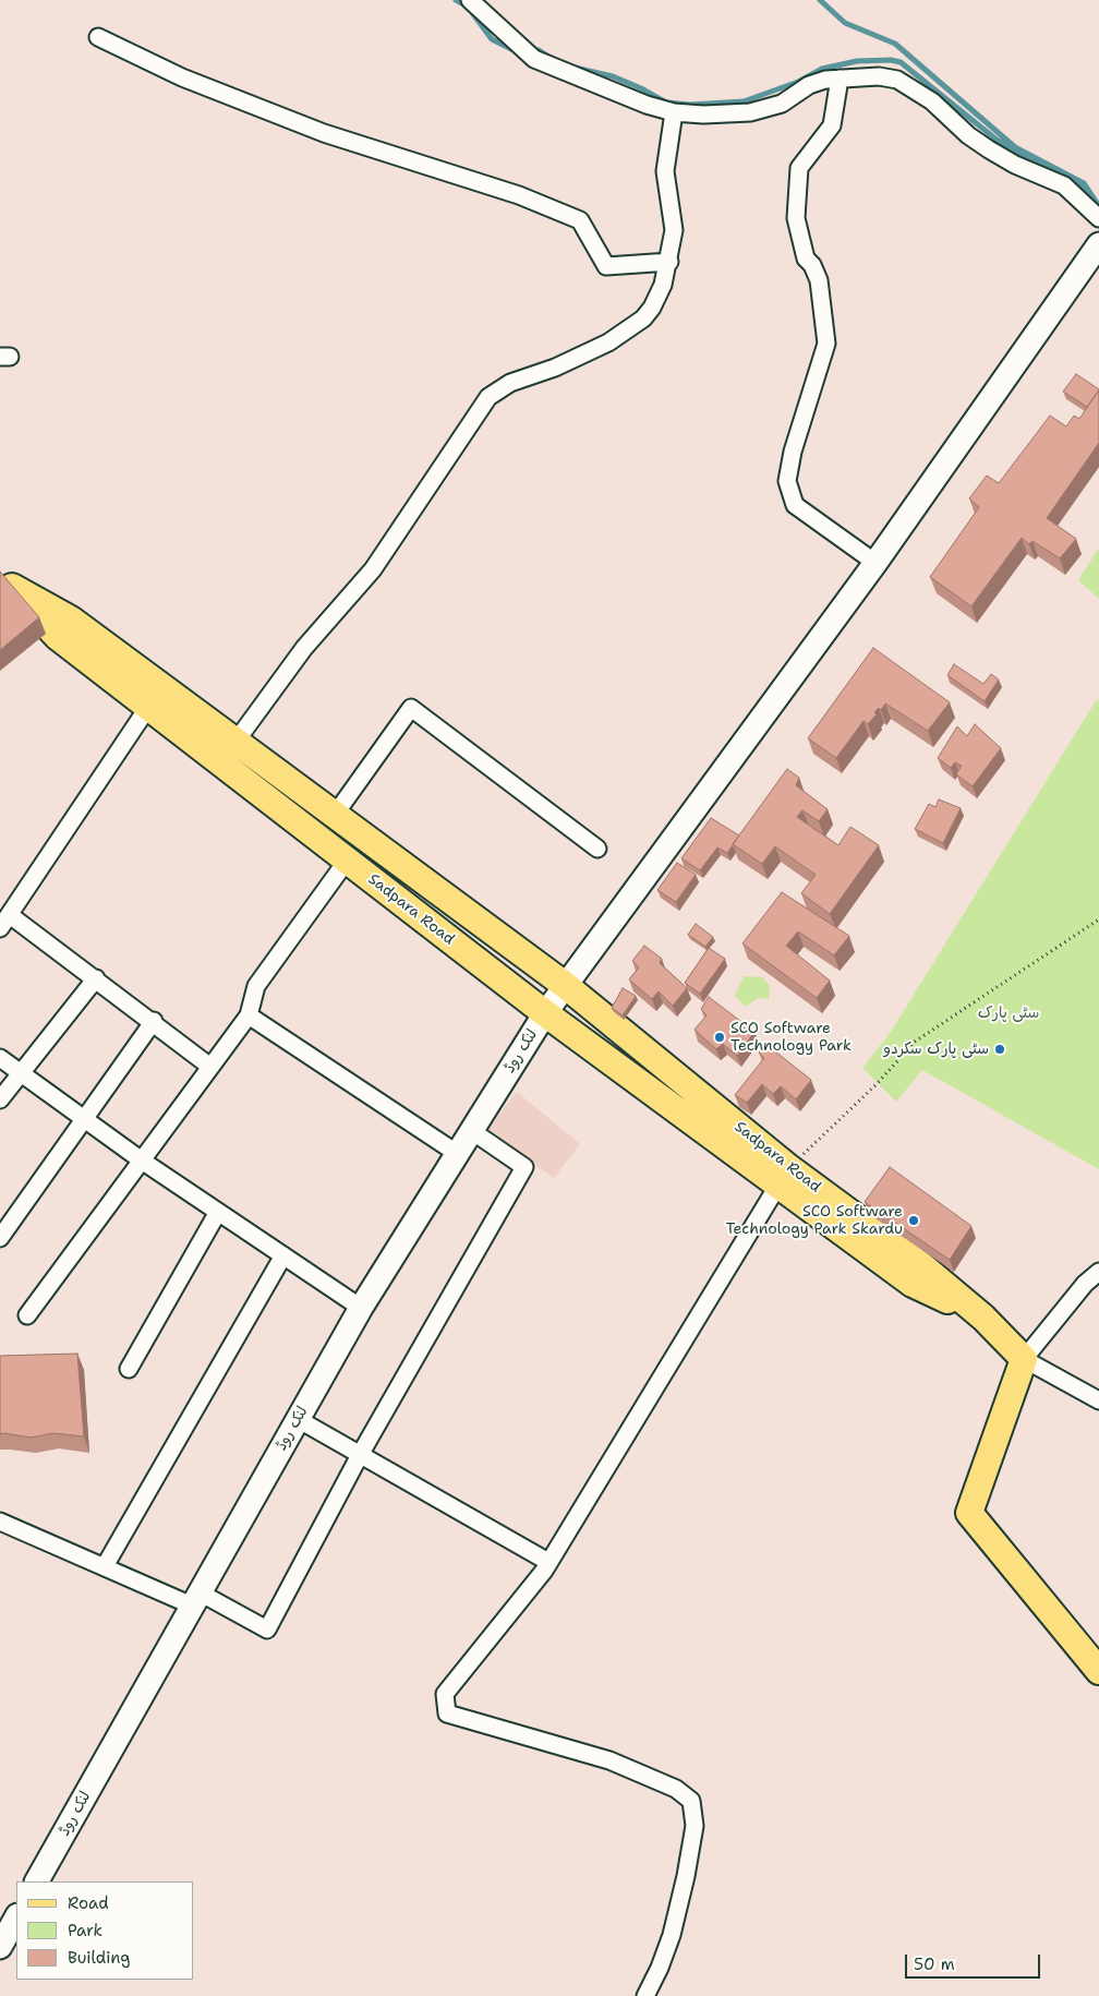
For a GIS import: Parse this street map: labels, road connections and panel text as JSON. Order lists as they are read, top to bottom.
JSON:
{
  "streets": {
    "main road": ["Sadpara Road", "لنک روڈ"]
  },
  "crossings": [
    ["Sadpara Road", "لنک روڈ"]
  ],
  "parks": ["سٹی پارک"],
  "places": ["SCO Software Technology Park", "سٹی پارک سکردو", "SCO Software Technology Park Skardu"],
  "legend": ["Road", "Park", "Building"],
  "scale_bar": "50 m"
}
